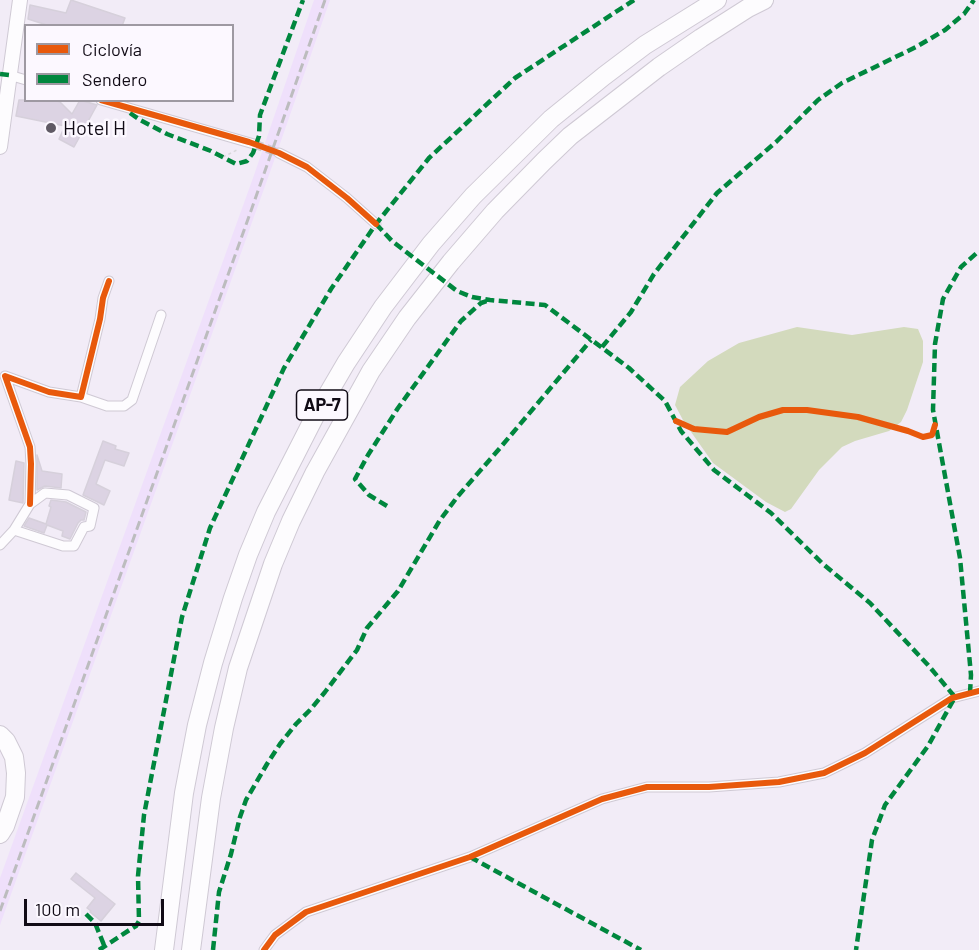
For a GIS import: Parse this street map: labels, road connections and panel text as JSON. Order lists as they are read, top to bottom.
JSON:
{
  "streets": {
    "highway": ["AP-7"]
  },
  "places": ["Hotel H"],
  "legend": ["Ciclovía", "Sendero"],
  "scale_bar": "100 m"
}
